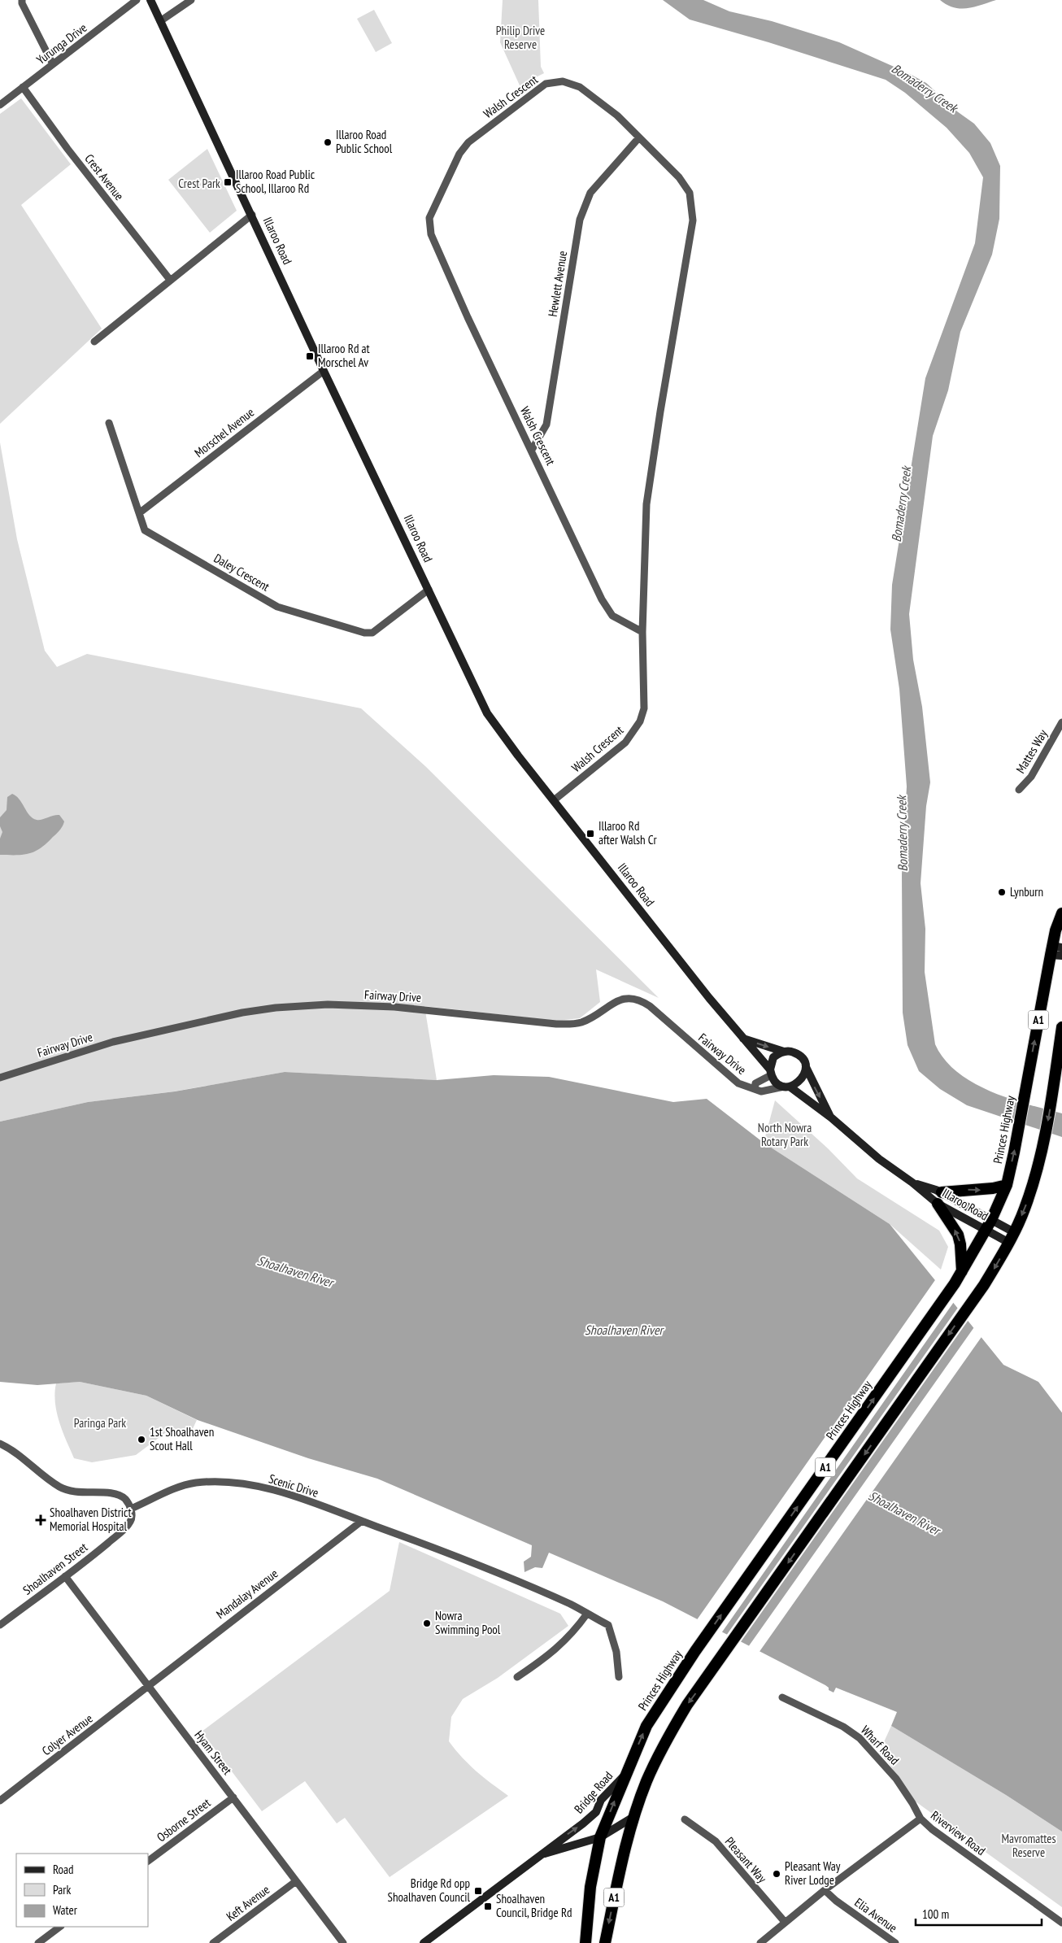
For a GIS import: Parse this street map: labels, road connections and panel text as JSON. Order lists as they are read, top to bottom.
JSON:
{
  "streets": {
    "highway": ["A1", "Princes Highway"],
    "main road": ["Illaroo Road", "Bridge Road"],
    "street": [
      "Yurunga Drive",
      "Walsh Crescent",
      "Crest Avenue",
      "Hewlett Avenue",
      "Morschel Avenue",
      "Daley Crescent",
      "Mattes Way",
      "Fairway Drive",
      "Scenic Drive",
      "Shoalhaven Street",
      "Mandalay Avenue",
      "Colyer Avenue",
      "Wharf Road",
      "Hyam Street",
      "Osborne Street",
      "Riverview Road",
      "Pleasant Way",
      "Keft Avenue",
      "Elia Avenue"
    ]
  },
  "crossings": [
    ["Yurunga Drive", "Crest Avenue"],
    ["Walsh Crescent", "Illaroo Road"],
    ["Walsh Crescent", "Hewlett Avenue"],
    ["Illaroo Road", "Morschel Avenue"],
    ["Illaroo Road", "Daley Crescent"],
    ["Illaroo Road", "Fairway Drive"],
    ["Illaroo Road", "A1"],
    ["Illaroo Road", "Princes Highway"],
    ["Morschel Avenue", "Daley Crescent"],
    ["A1", "Bridge Road"],
    ["Princes Highway", "Bridge Road"],
    ["Scenic Drive", "Shoalhaven Street"],
    ["Scenic Drive", "Mandalay Avenue"],
    ["Shoalhaven Street", "Hyam Street"],
    ["Mandalay Avenue", "Colyer Avenue"],
    ["Mandalay Avenue", "Hyam Street"],
    ["Colyer Avenue", "Hyam Street"],
    ["Wharf Road", "Riverview Road"],
    ["Hyam Street", "Osborne Street"],
    ["Hyam Street", "Keft Avenue"]
  ],
  "water": ["Bomaderry Creek", "Shoalhaven River"],
  "parks": [
    "Philip Drive Reserve",
    "Crest Park",
    "North Nowra Rotary Park",
    "Paringa Park",
    "Mavromattes Reserve"
  ],
  "places": {
    "other": [
      "Illaroo Road Public School",
      "Lynburn",
      "1st Shoalhaven Scout Hall",
      "Nowra Swimming Pool",
      "Pleasant Way River Lodge"
    ],
    "transit": [
      "Illaroo Road Public School, Illaroo Rd",
      "Illaroo Rd at Morschel Av",
      "Illaroo Rd after Walsh Cr",
      "Bridge Rd opp Shoalhaven Council",
      "Shoalhaven Council, Bridge Rd"
    ],
    "health": ["Shoalhaven District Memorial Hospital"]
  },
  "legend": ["Road", "Park", "Water"],
  "scale_bar": "100 m"
}
